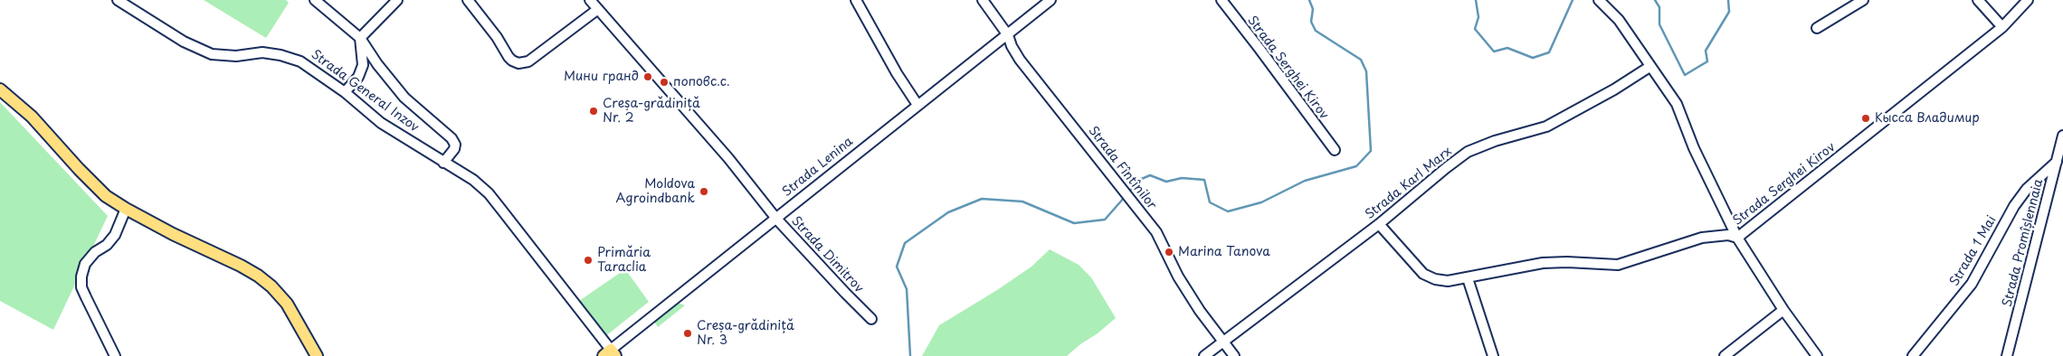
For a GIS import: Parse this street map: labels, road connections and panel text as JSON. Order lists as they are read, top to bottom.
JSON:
{
  "streets": {
    "street": [
      "Strada Serghei Kirov",
      "Strada General Inzov",
      "Strada Lenina",
      "Strada Fîntînilor",
      "Strada Karl Marx",
      "Strada Promîșlennaia",
      "Strada 1 Mai",
      "Strada Dimitrov"
    ]
  },
  "crossings": [
    ["Strada Serghei Kirov", "Strada Karl Marx"],
    ["Strada General Inzov", "Strada Lenina"],
    ["Strada Lenina", "Strada Fîntînilor"],
    ["Strada Lenina", "Strada Dimitrov"],
    ["Strada Fîntînilor", "Strada Karl Marx"],
    ["Strada Promîșlennaia", "Strada 1 Mai"]
  ],
  "places": [
    "Мини гранд",
    "поповс.с.",
    "Creșa-grădiniță Nr. 2",
    "Кысса Владимир",
    "Moldova Agroindbank",
    "Marina Tanova",
    "Primăria Taraclia",
    "Creșa-grădiniță Nr. 3"
  ]
}
